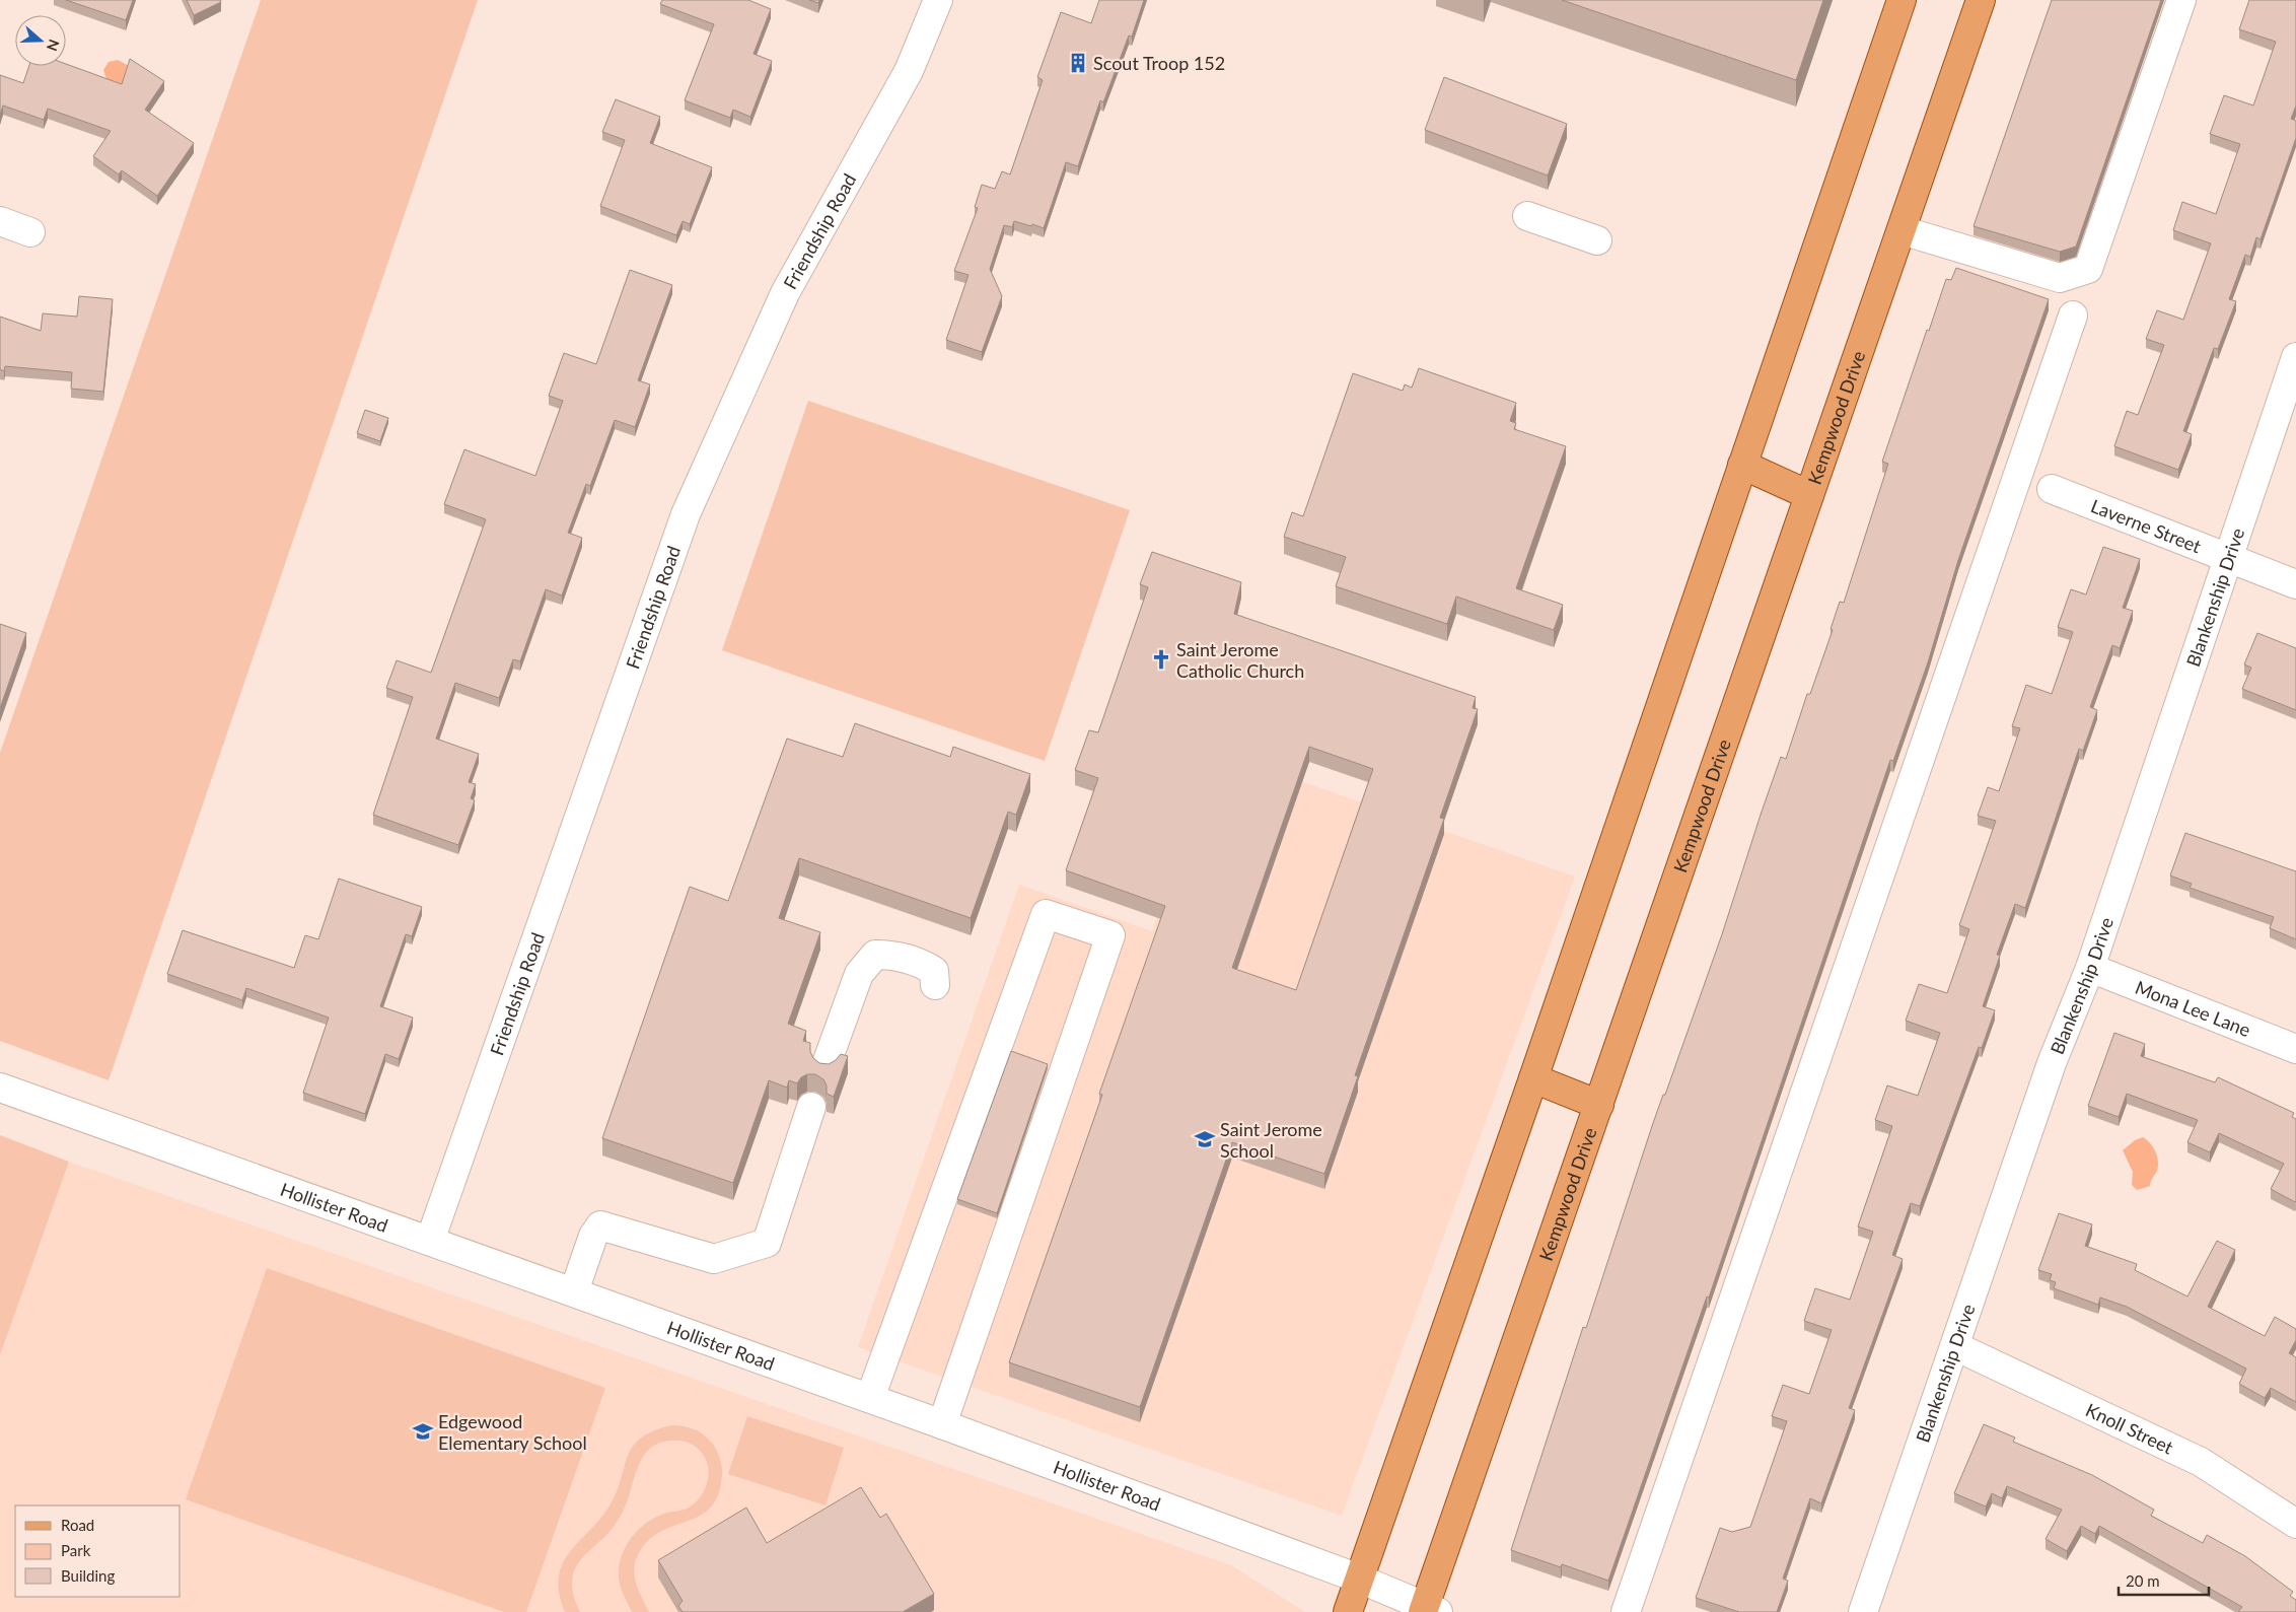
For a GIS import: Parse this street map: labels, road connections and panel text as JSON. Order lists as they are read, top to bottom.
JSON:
{
  "streets": {
    "main road": ["Kempwood Drive"],
    "street": [
      "Friendship Road",
      "Laverne Street",
      "Blankenship Drive",
      "Mona Lee Lane",
      "Hollister Road",
      "Knoll Street"
    ]
  },
  "crossings": [
    ["Friendship Road", "Hollister Road"],
    ["Kempwood Drive", "Hollister Road"],
    ["Laverne Street", "Blankenship Drive"],
    ["Blankenship Drive", "Mona Lee Lane"],
    ["Blankenship Drive", "Knoll Street"]
  ],
  "places": {
    "building": ["Scout Troop 152"],
    "church": ["Saint Jerome Catholic Church"],
    "school or university": ["Saint Jerome School", "Edgewood Elementary School"]
  },
  "legend": ["Road", "Park", "Building"],
  "scale_bar": "20 m",
  "north": "right"
}
